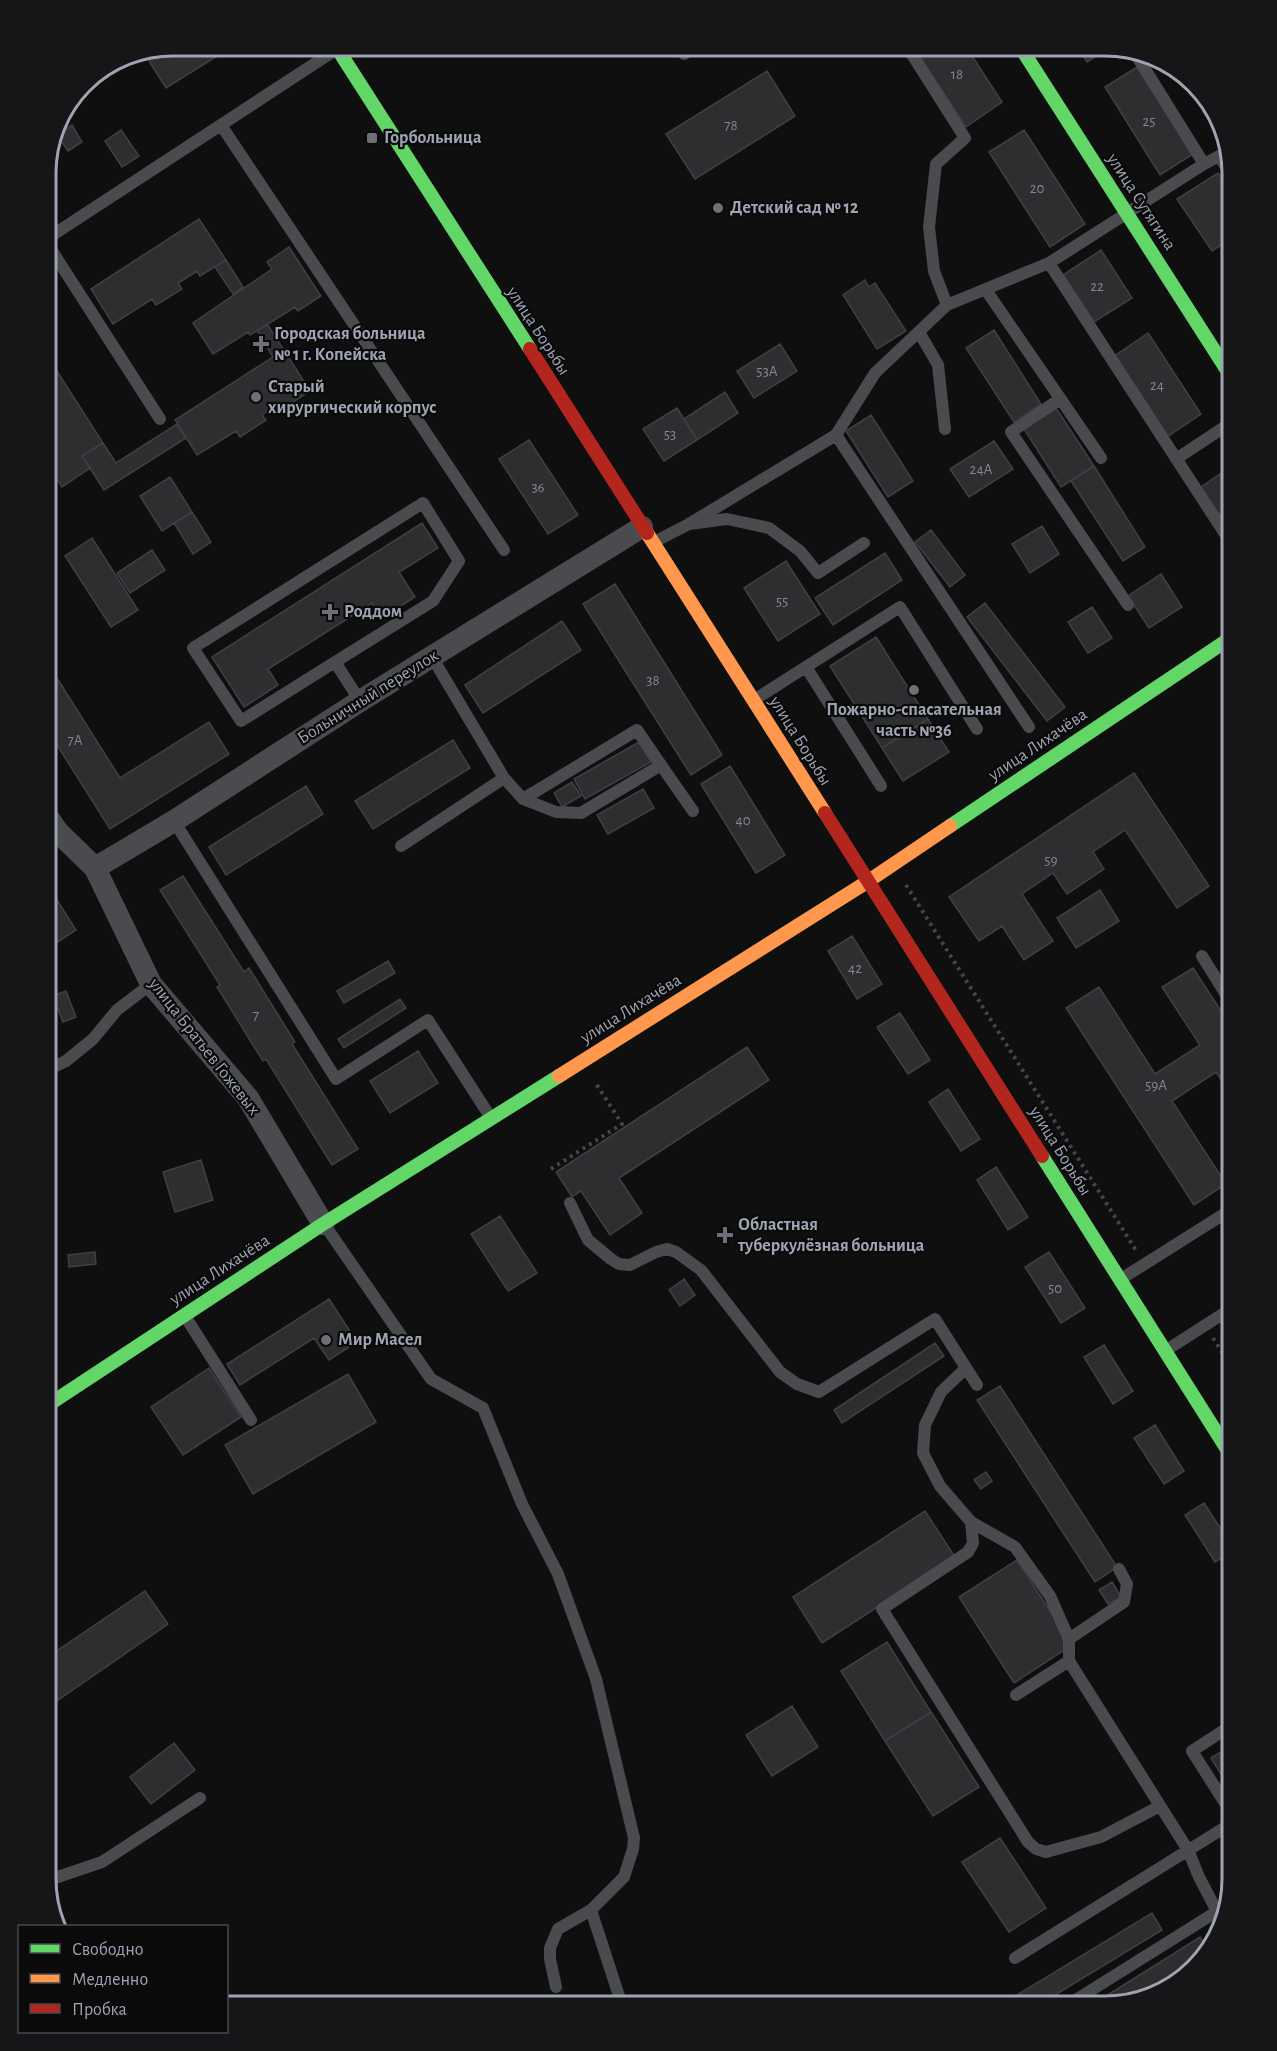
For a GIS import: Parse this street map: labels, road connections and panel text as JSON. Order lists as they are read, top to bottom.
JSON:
{
  "streets": {
    "street": [
      "улица Сутягина",
      "улица Борьбы",
      "Больничный переулок",
      "улица Лихачёва",
      "улица Братьев Гожевых"
    ]
  },
  "crossings": [
    ["улица Борьбы", "Больничный переулок"],
    ["улица Борьбы", "улица Лихачёва"],
    ["Больничный переулок", "улица Братьев Гожевых"],
    ["улица Лихачёва", "улица Братьев Гожевых"]
  ],
  "places": {
    "transit": ["Горбольница"],
    "other": [
      "Детский сад № 12",
      "Старый хирургический корпус",
      "Пожарно-спасательная часть №36",
      "Мир Масел"
    ],
    "health": ["Городская больница № 1 г. Копейска", "Роддом", "Областная туберкулёзная больница"]
  },
  "house_numbers": [
    "18",
    "25",
    "78",
    "20",
    "22",
    "53А",
    "24",
    "53",
    "24А",
    "36",
    "55",
    "38",
    "7А",
    "40",
    "59",
    "42",
    "7",
    "59А",
    "50"
  ],
  "legend": ["Свободно", "Медленно", "Пробка"]
}
